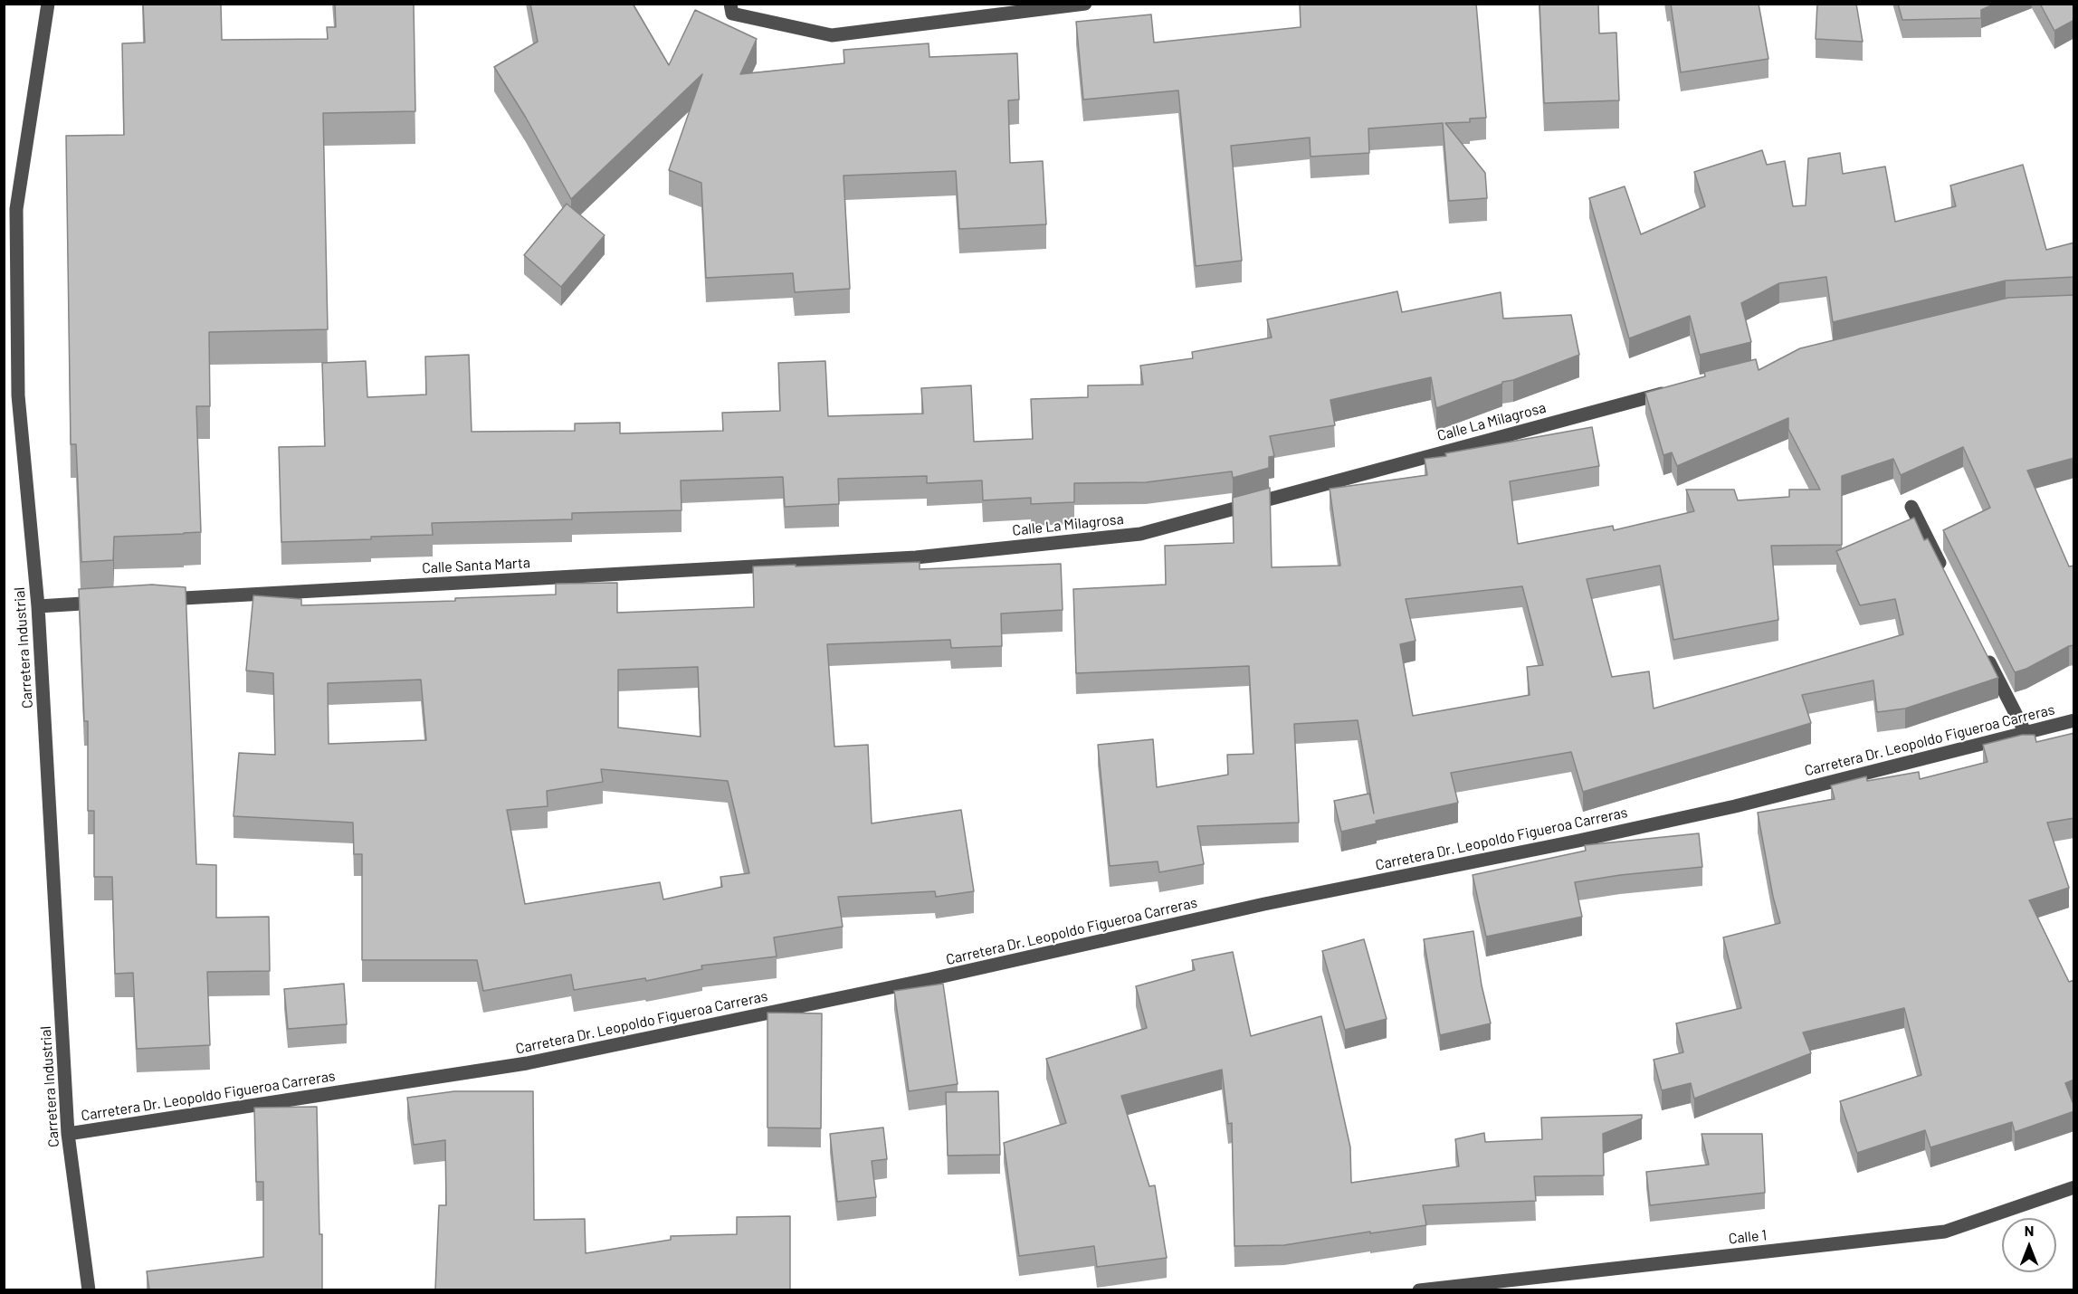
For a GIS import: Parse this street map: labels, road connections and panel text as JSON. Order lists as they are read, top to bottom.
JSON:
{
  "streets": {
    "street": [
      "Calle La Milagrosa",
      "Calle Santa Marta",
      "Carretera Industrial",
      "Carretera Dr. Leopoldo Figueroa Carreras",
      "Calle 1"
    ]
  },
  "crossings": [
    ["Calle La Milagrosa", "Calle Santa Marta"],
    ["Carretera Industrial", "Carretera Dr. Leopoldo Figueroa Carreras"]
  ],
  "north": "top"
}
